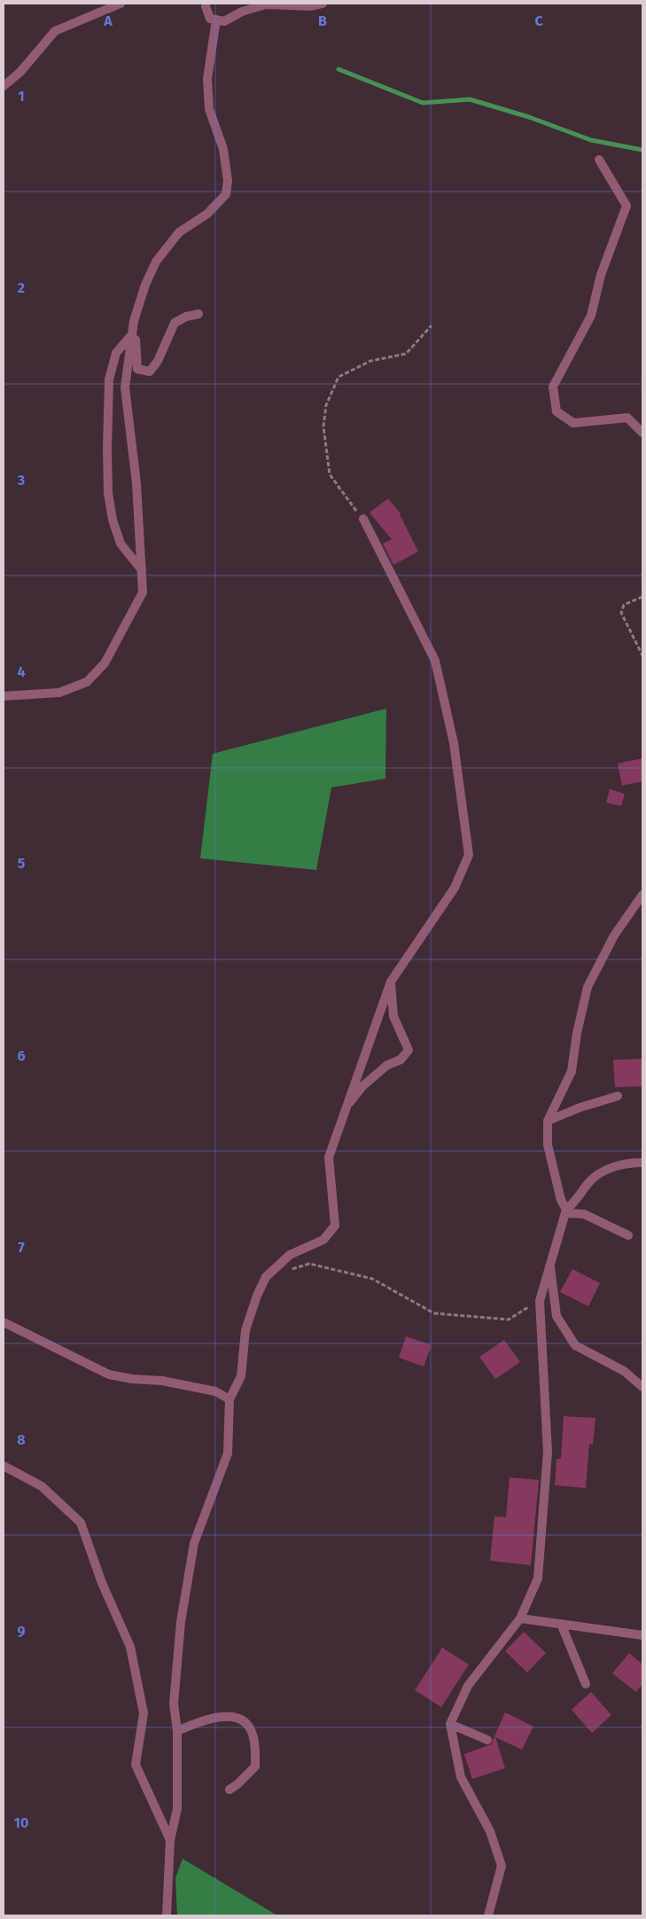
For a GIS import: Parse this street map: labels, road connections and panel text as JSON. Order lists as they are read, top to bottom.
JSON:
{
  "grid": {
    "columns": ["A", "B", "C"],
    "rows": [
      "1",
      "2",
      "3",
      "4",
      "5",
      "6",
      "7",
      "8",
      "9",
      "10"
    ]
  }
}
